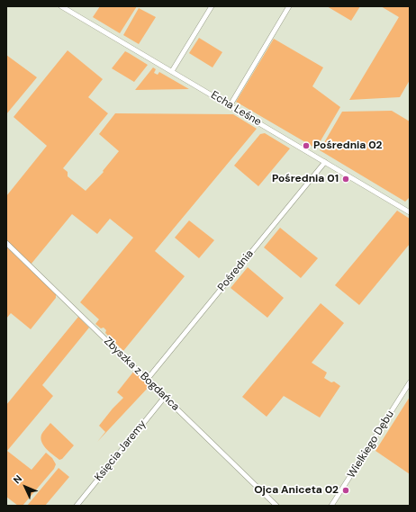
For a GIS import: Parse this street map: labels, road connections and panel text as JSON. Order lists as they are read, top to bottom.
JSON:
{
  "streets": {
    "street": [
      "Echa Leśne",
      "Pośrednia",
      "Zbyszka z Bogdańca",
      "Wielkiego Dębu",
      "Księcia Jaremy"
    ]
  },
  "crossings": [
    ["Echa Leśne", "Pośrednia"],
    ["Pośrednia", "Zbyszka z Bogdańca"],
    ["Zbyszka z Bogdańca", "Księcia Jaremy"]
  ],
  "places": ["Pośrednia 02", "Pośrednia 01", "Ojca Aniceta 02"],
  "north": "top left"
}
